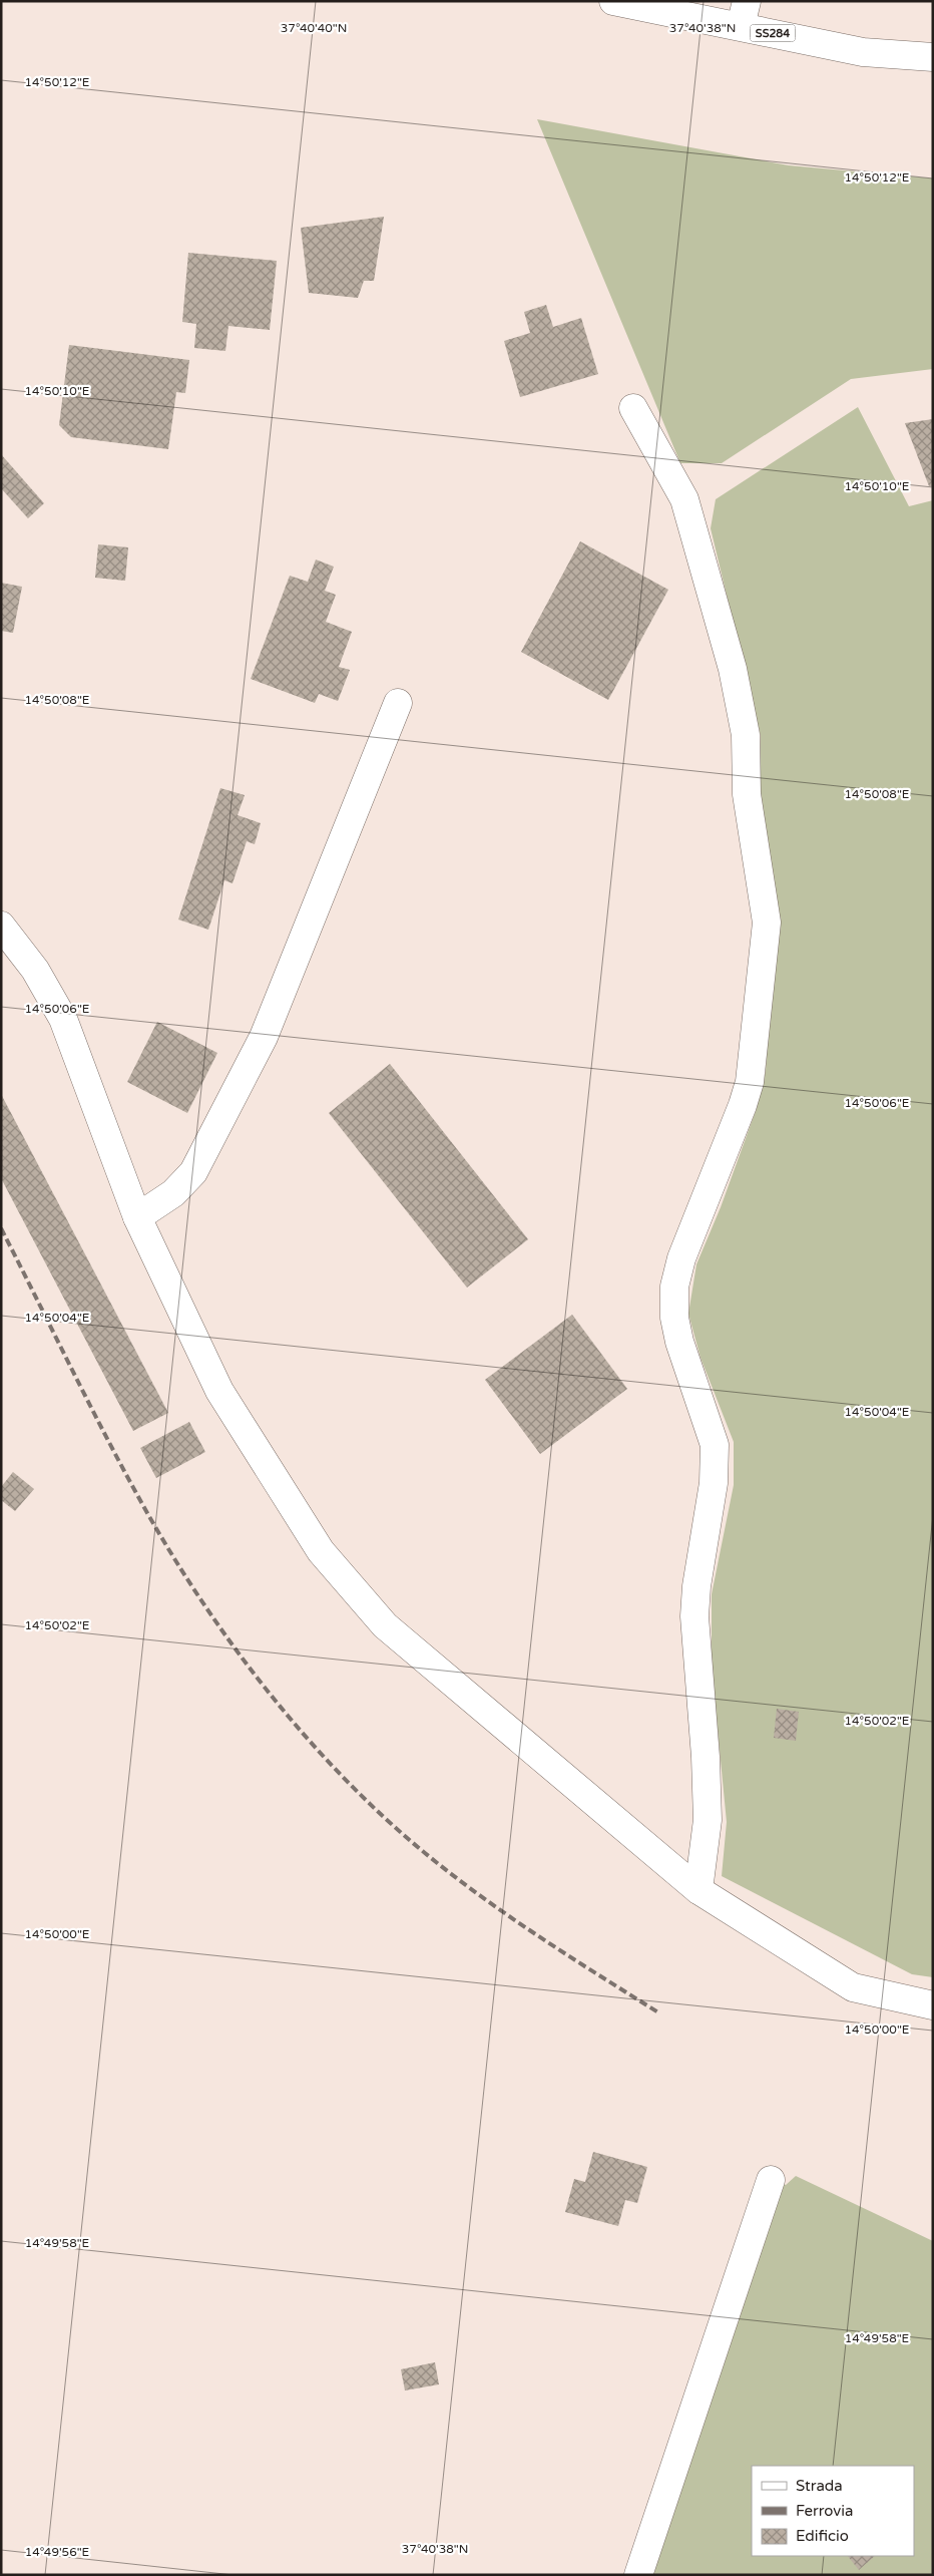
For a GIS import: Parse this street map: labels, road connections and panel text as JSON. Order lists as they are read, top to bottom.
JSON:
{
  "streets": {
    "main road": ["SS284"]
  },
  "legend": ["Strada", "Ferrovia", "Edificio"],
  "coordinates": [
    "37°40'40\"N",
    "37°40'38\"N",
    "14°50'12\"E",
    "14°50'10\"E",
    "14°50'08\"E",
    "14°50'06\"E",
    "14°50'04\"E",
    "14°50'02\"E",
    "14°50'00\"E",
    "14°49'58\"E",
    "14°49'56\"E"
  ]
}
